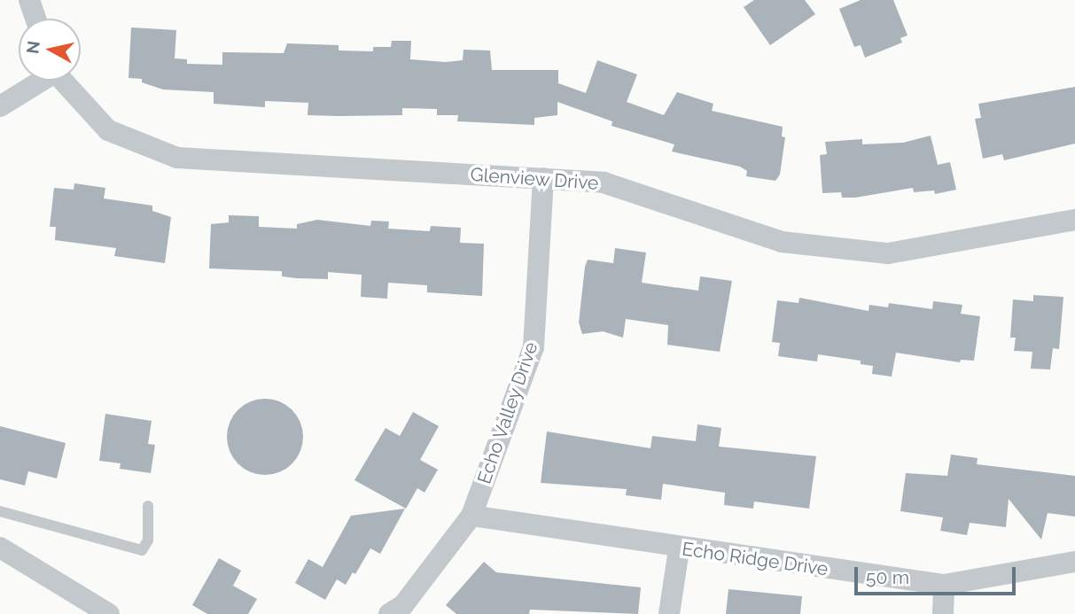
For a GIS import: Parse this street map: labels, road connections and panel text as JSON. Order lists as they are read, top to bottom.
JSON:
{
  "streets": {
    "street": ["Glenview Drive", "Echo Valley Drive", "Echo Ridge Drive"]
  },
  "crossings": [
    ["Glenview Drive", "Echo Valley Drive"],
    ["Echo Valley Drive", "Echo Ridge Drive"]
  ],
  "scale_bar": "50 m",
  "north": "left"
}
